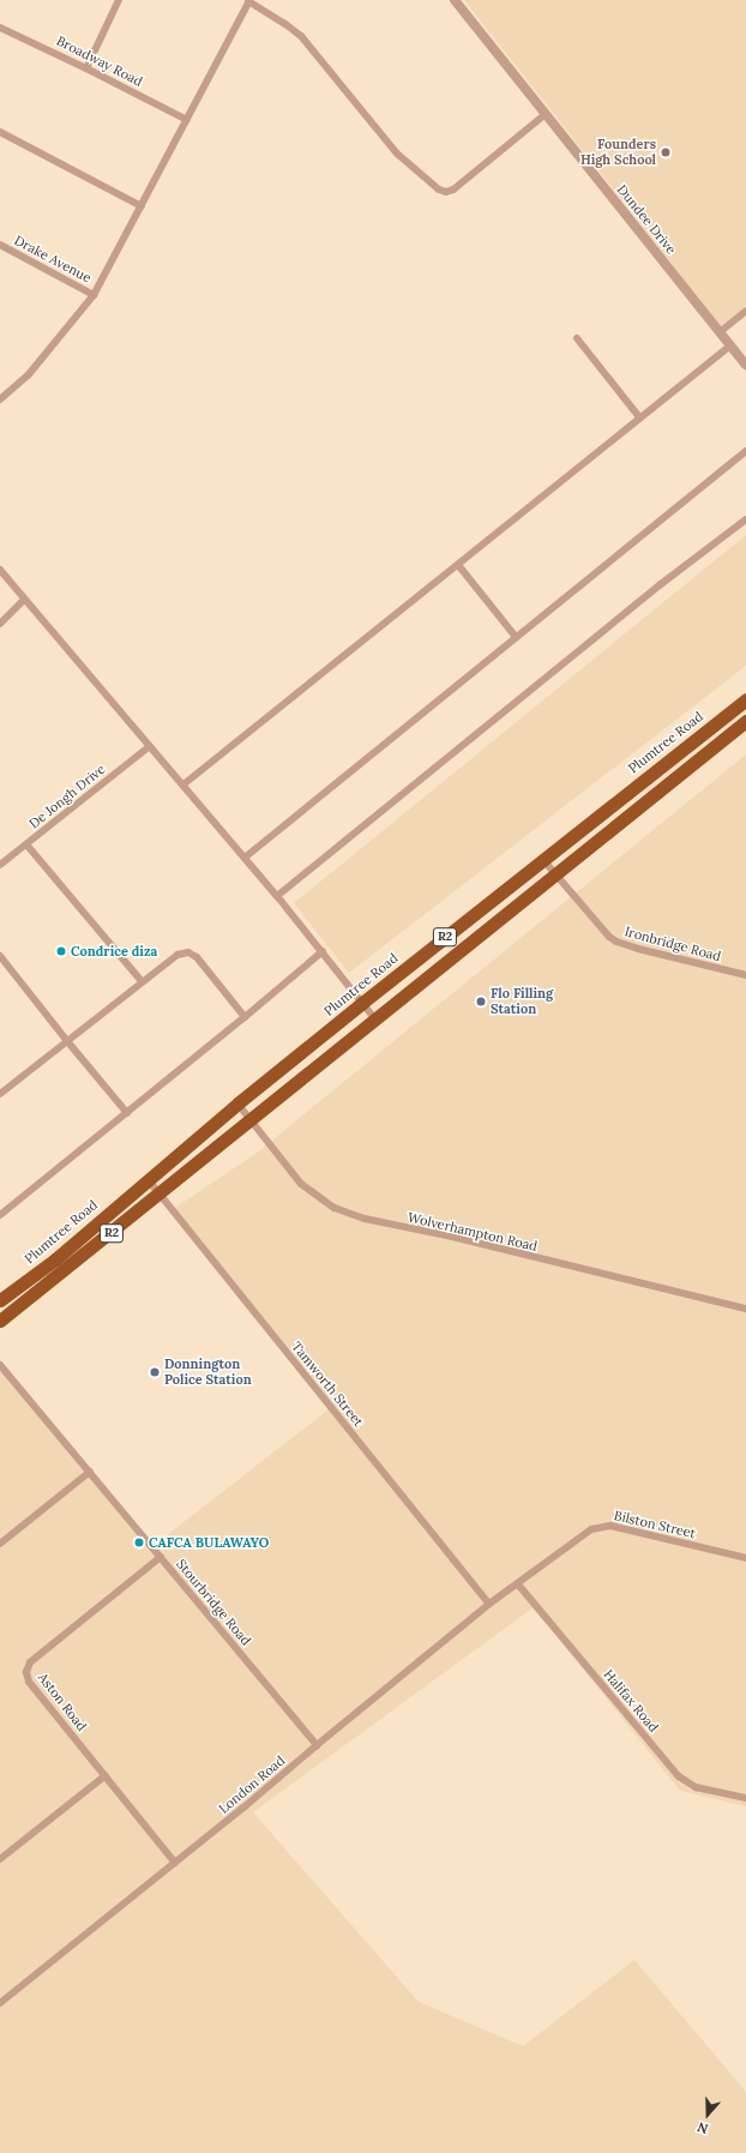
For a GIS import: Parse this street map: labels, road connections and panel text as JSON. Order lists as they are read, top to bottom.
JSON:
{
  "streets": {
    "highway": ["Plumtree Road", "R2"],
    "street": [
      "Broadway Road",
      "Dundee Drive",
      "Drake Avenue",
      "De Jongh Drive",
      "Ironbridge Road",
      "Wolverhampton Road",
      "Tamworth Street",
      "Bilston Street",
      "Stourbridge Road",
      "Halifax Road",
      "Aston Road",
      "London Road"
    ]
  },
  "crossings": [
    ["Plumtree Road", "Ironbridge Road"],
    ["Plumtree Road", "Wolverhampton Road"],
    ["Plumtree Road", "Tamworth Street"],
    ["R2", "Ironbridge Road"],
    ["R2", "Wolverhampton Road"],
    ["R2", "Tamworth Street"],
    ["Tamworth Street", "London Road"],
    ["Bilston Street", "Halifax Road"],
    ["Bilston Street", "London Road"],
    ["Stourbridge Road", "Aston Road"],
    ["Stourbridge Road", "London Road"],
    ["Halifax Road", "London Road"],
    ["Aston Road", "London Road"]
  ],
  "places": [
    "Founders High School",
    "Condrice diza",
    "Flo Filling Station",
    "Donnington Police Station",
    "CAFCA BULAWAYO"
  ],
  "north": "bottom"
}
